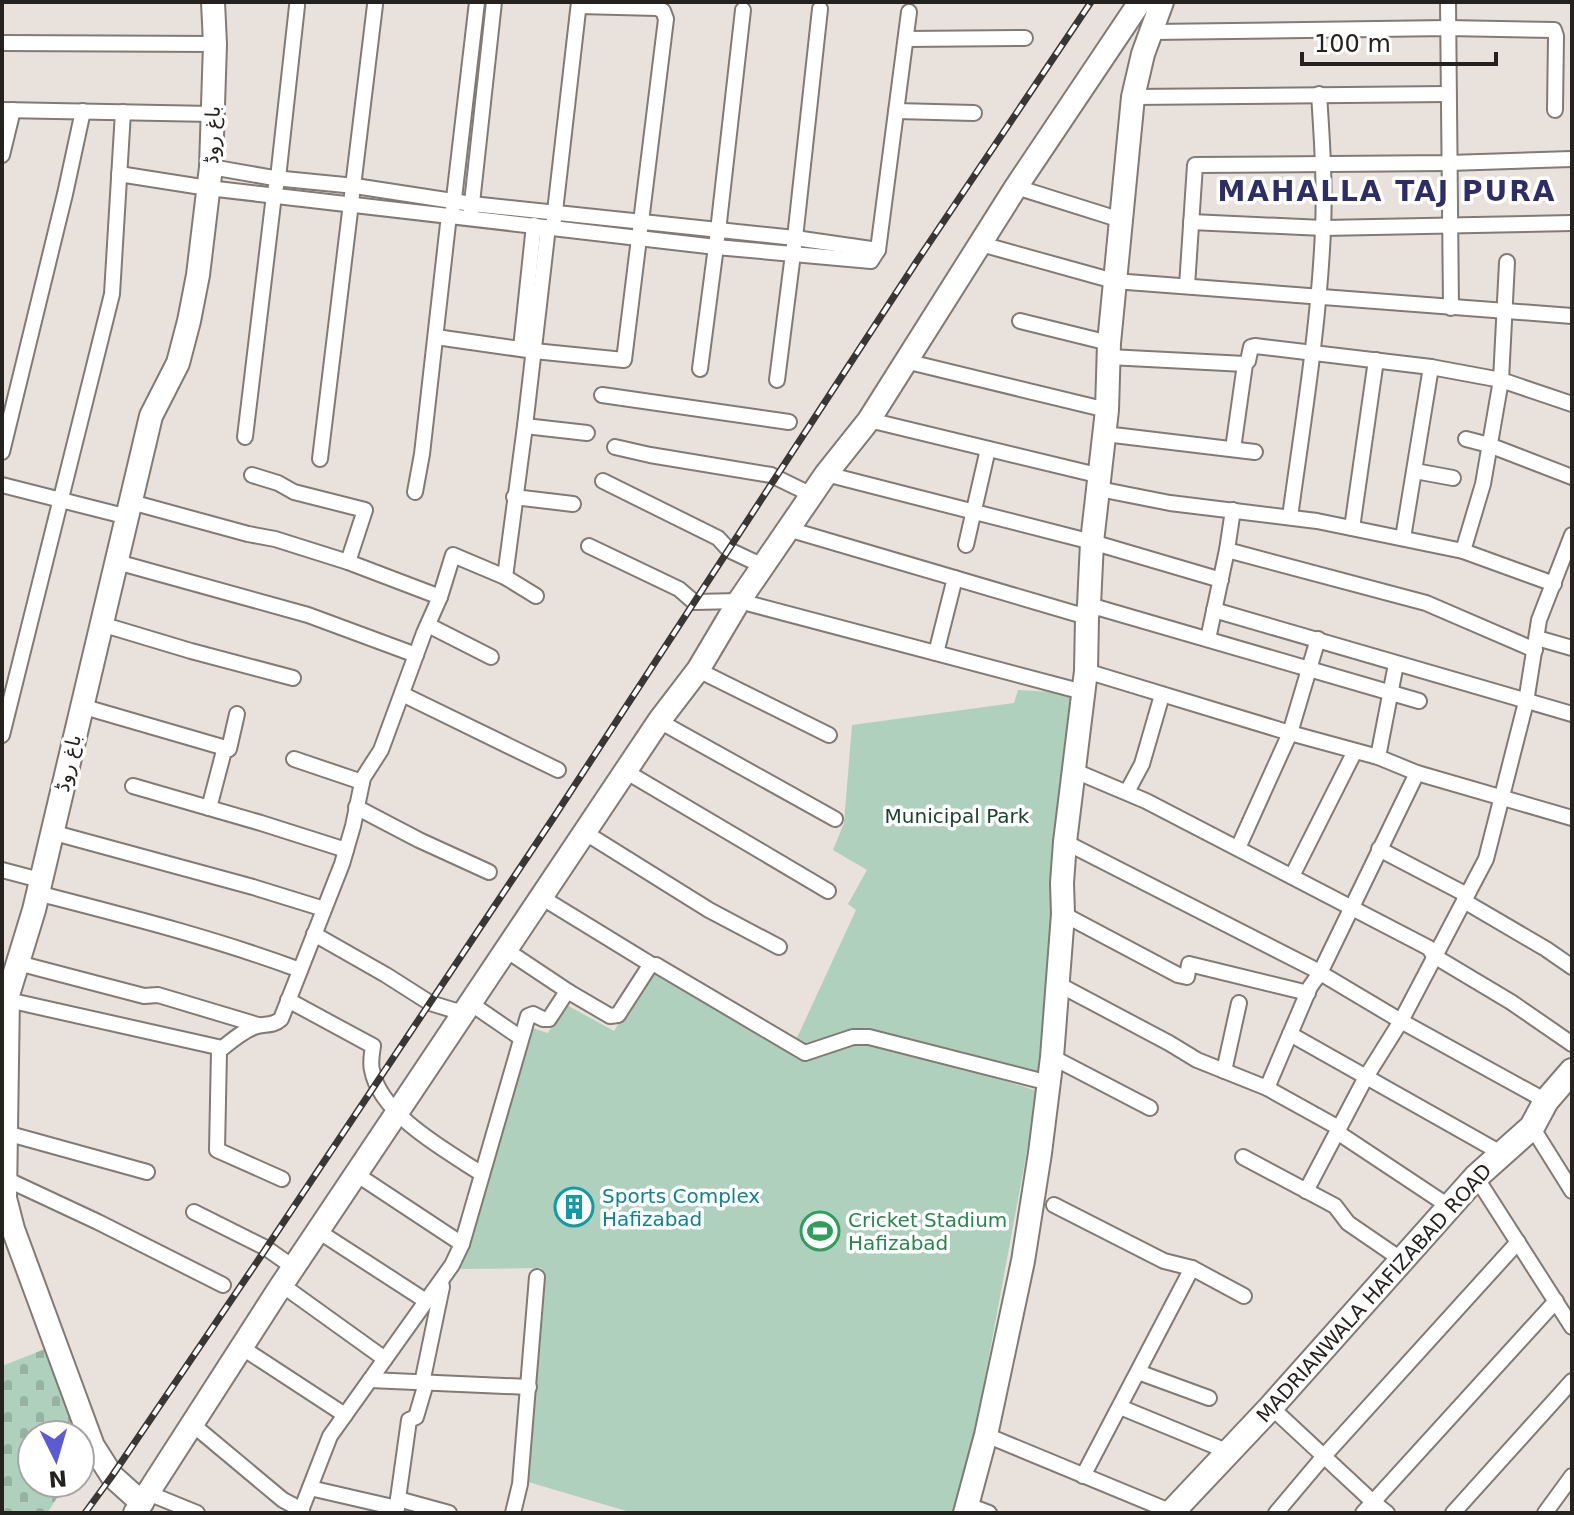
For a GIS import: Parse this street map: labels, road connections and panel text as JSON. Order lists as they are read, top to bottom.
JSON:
{
  "streets": {
    "main road": ["MADRIANWALA HAFIZABAD ROAD"],
    "street": ["باغ روڈ"]
  },
  "districts": ["MAHALLA TAJ PURA"],
  "parks": ["Municipal Park"],
  "places": {
    "building": ["Sports Complex Hafizabad"],
    "sports": ["Cricket Stadium Hafizabad"]
  },
  "scale_bar": "100 m",
  "north": "bottom"
}
